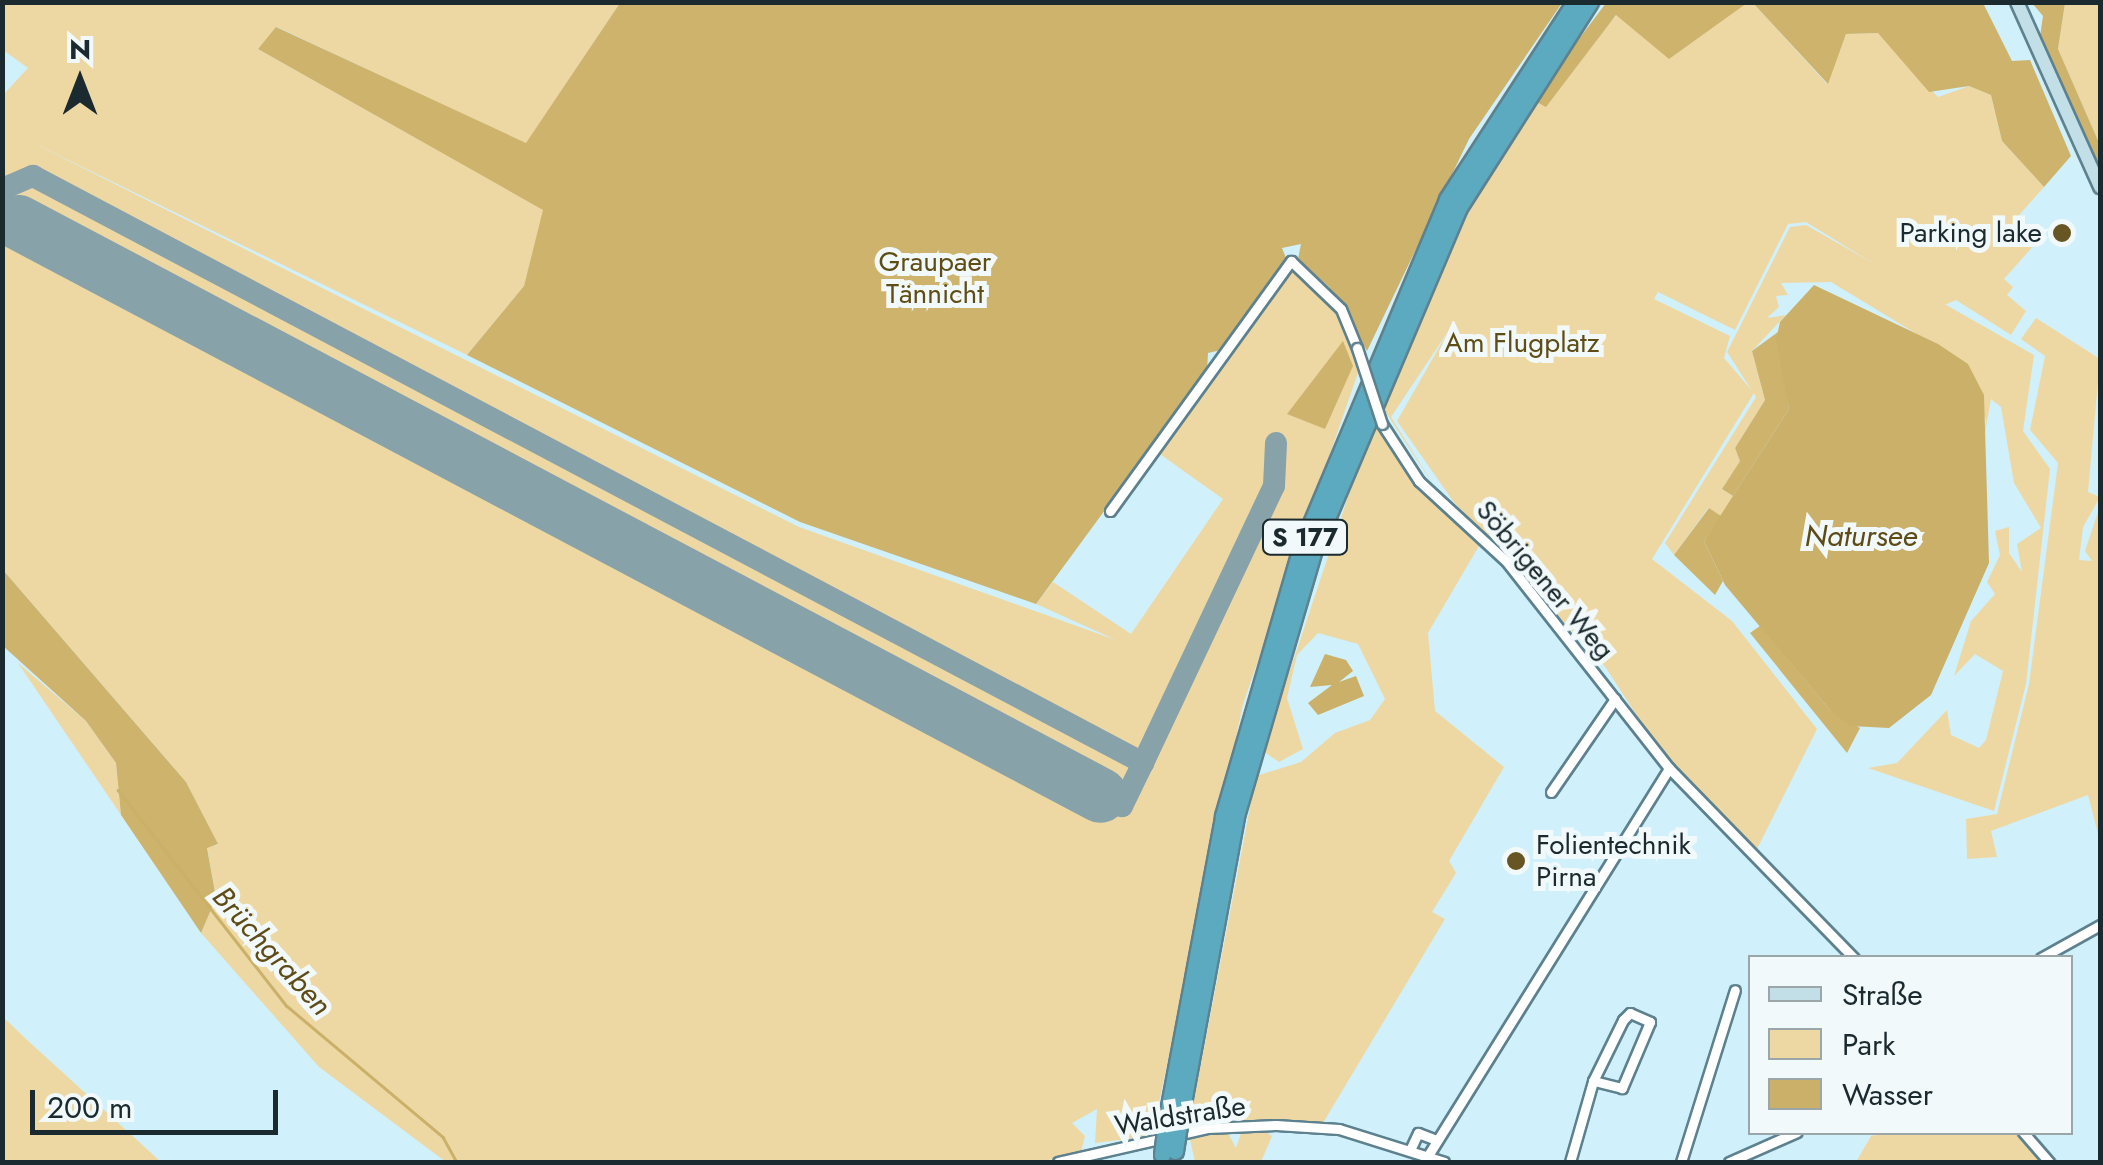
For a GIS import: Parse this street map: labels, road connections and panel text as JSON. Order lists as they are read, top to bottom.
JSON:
{
  "streets": {
    "highway": ["S 177"],
    "street": ["Söbrigener Weg", "Waldstraße"]
  },
  "water": ["Natursee", "Brüchgraben"],
  "parks": ["Graupaer Tännicht", "Am Flugplatz"],
  "places": ["Parking lake", "Folientechnik Pirna"],
  "legend": ["Straße", "Park", "Wasser"],
  "scale_bar": "200 m",
  "north": "top"
}
